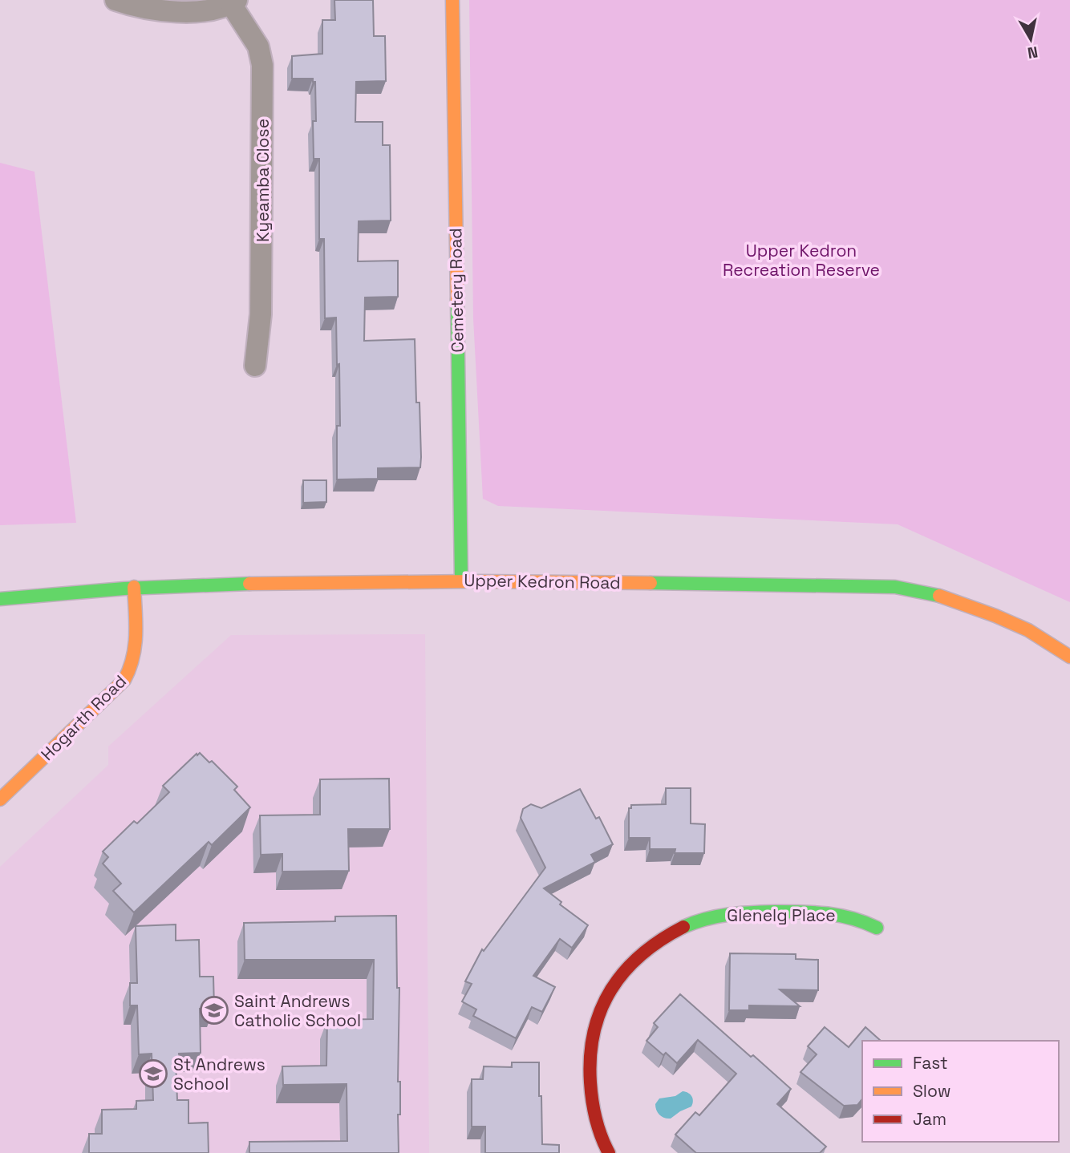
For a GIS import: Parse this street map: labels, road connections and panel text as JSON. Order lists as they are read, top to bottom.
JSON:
{
  "streets": {
    "street": [
      "Kyeamba Close",
      "Cemetery Road",
      "Upper Kedron Road",
      "Hogarth Road",
      "Glenelg Place"
    ]
  },
  "crossings": [
    ["Cemetery Road", "Upper Kedron Road"],
    ["Upper Kedron Road", "Hogarth Road"]
  ],
  "parks": ["Upper Kedron Recreation Reserve"],
  "places": {
    "school or university": ["Saint Andrews Catholic School", "St Andrews School"]
  },
  "legend": ["Fast", "Slow", "Jam"],
  "north": "bottom"
}
